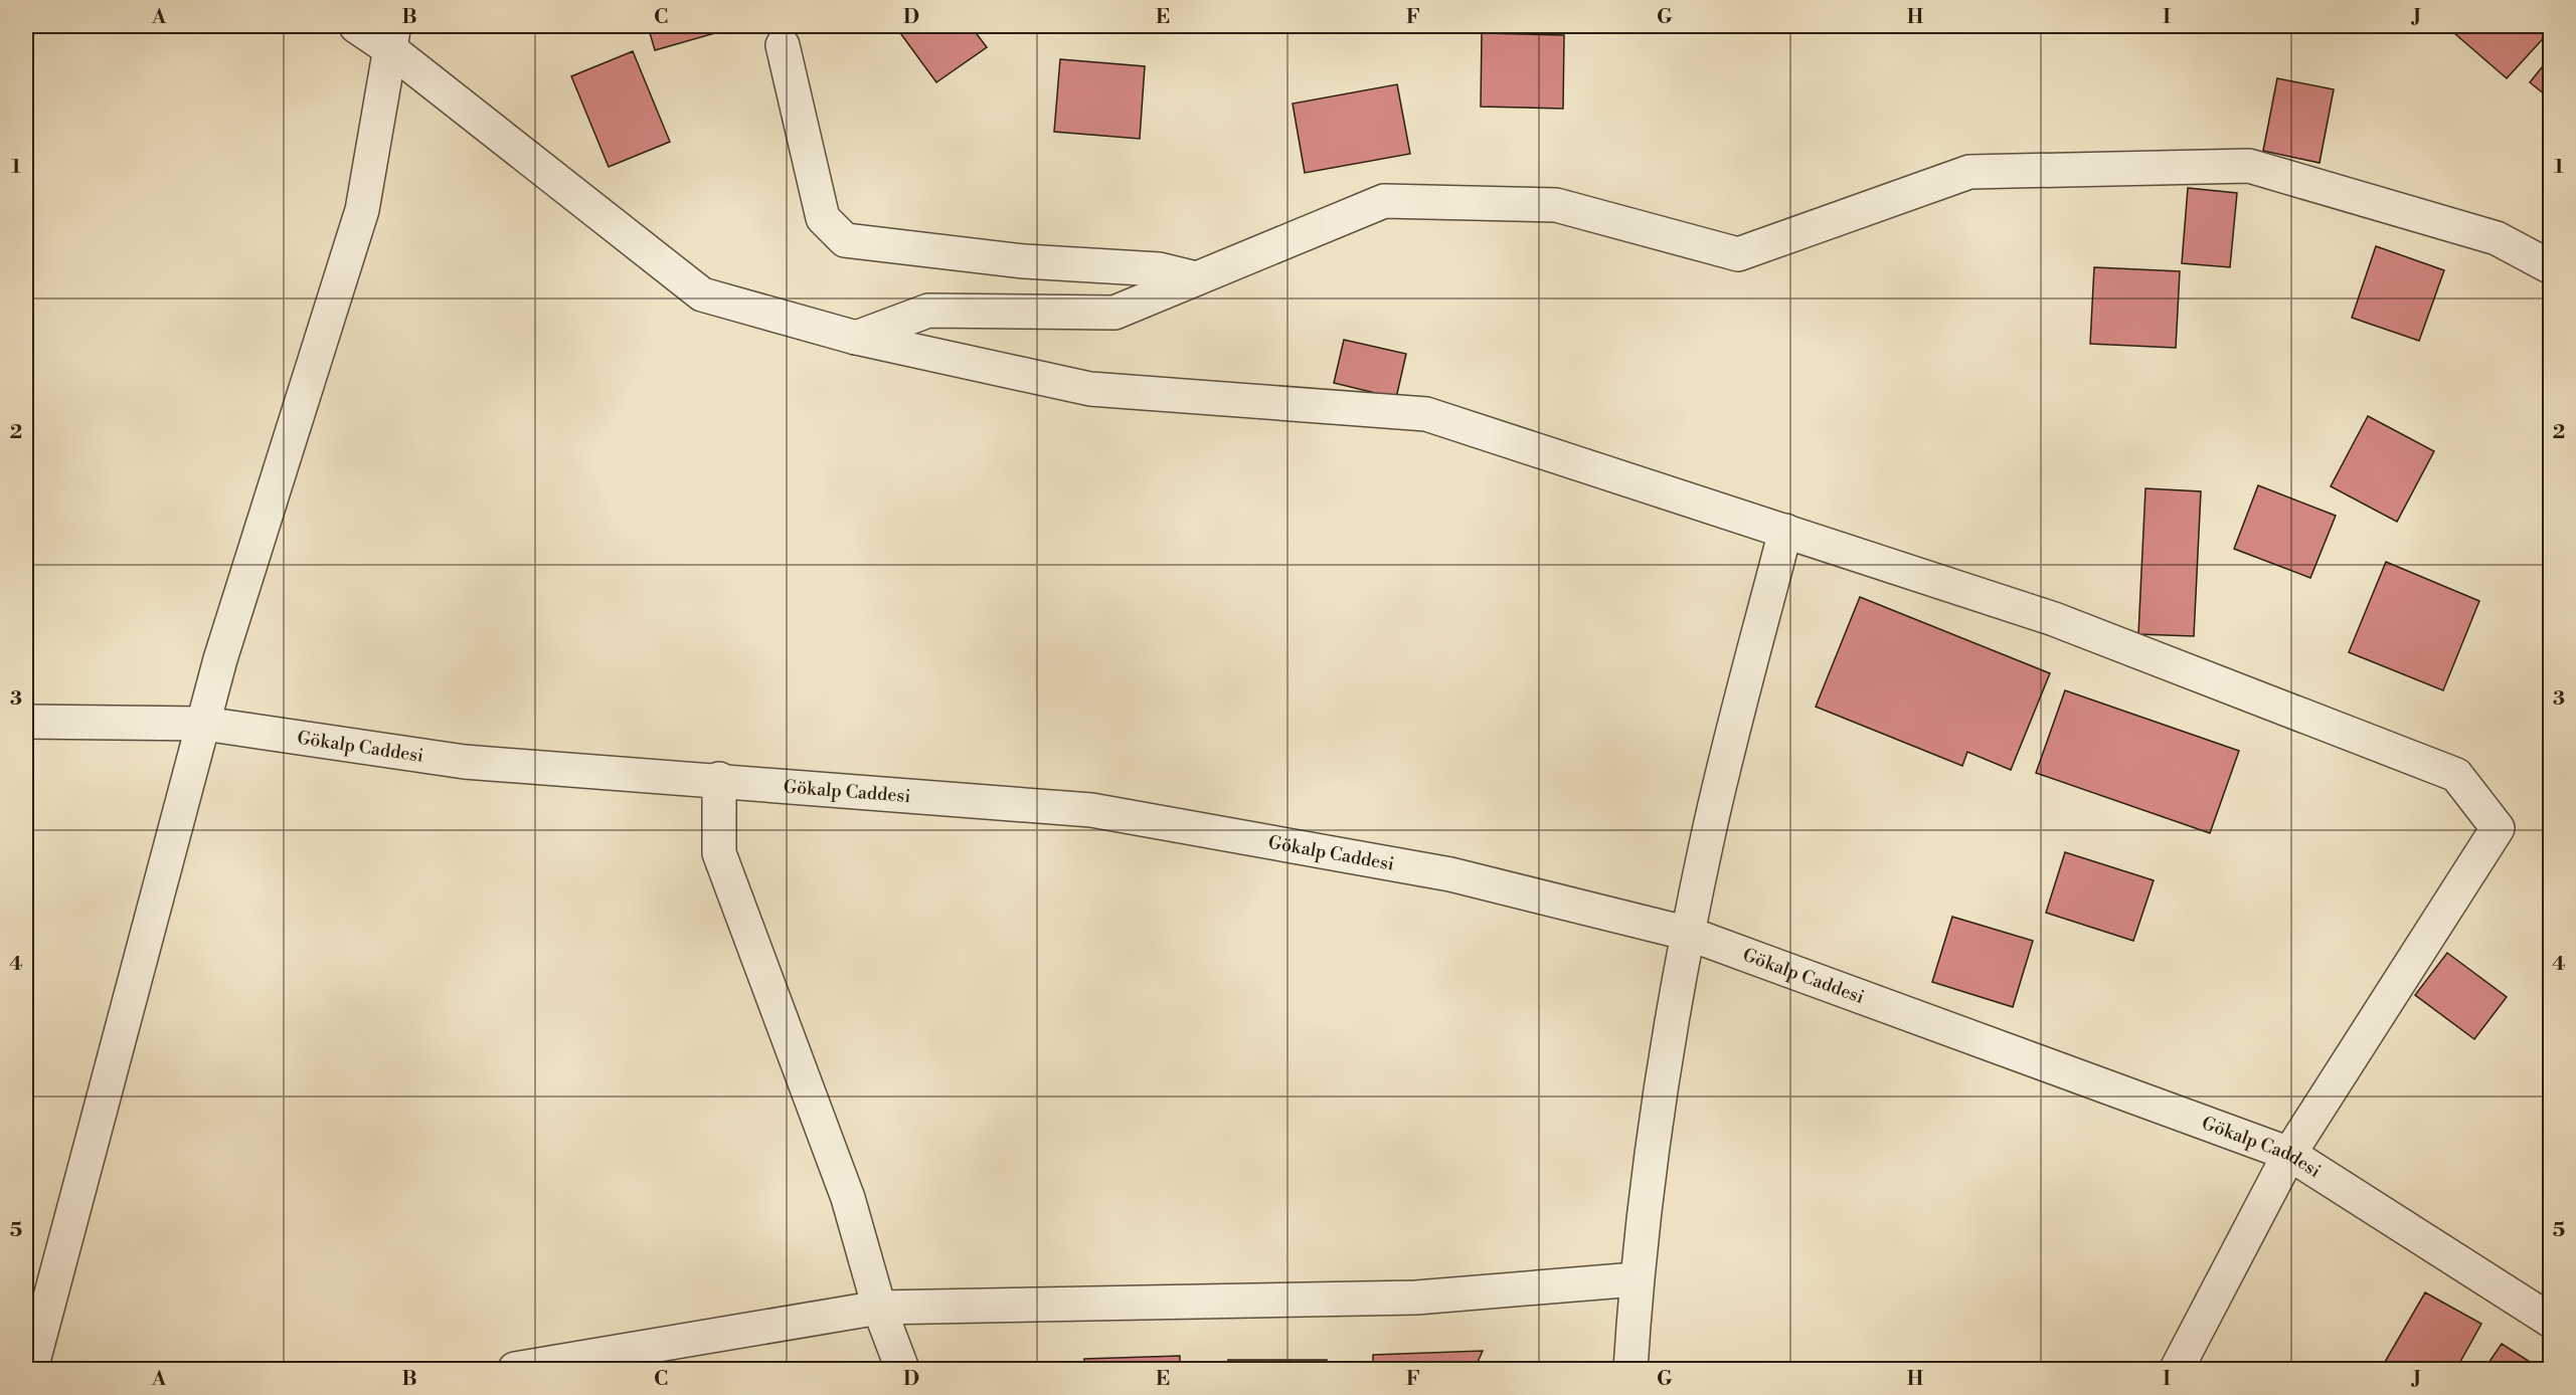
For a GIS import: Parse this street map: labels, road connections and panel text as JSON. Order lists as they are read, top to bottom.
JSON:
{
  "streets": {
    "street": ["Gökalp Caddesi"]
  },
  "grid": {
    "columns": [
      "A",
      "B",
      "C",
      "D",
      "E",
      "F",
      "G",
      "H",
      "I",
      "J"
    ],
    "rows": [
      "1",
      "2",
      "3",
      "4",
      "5"
    ]
  }
}
